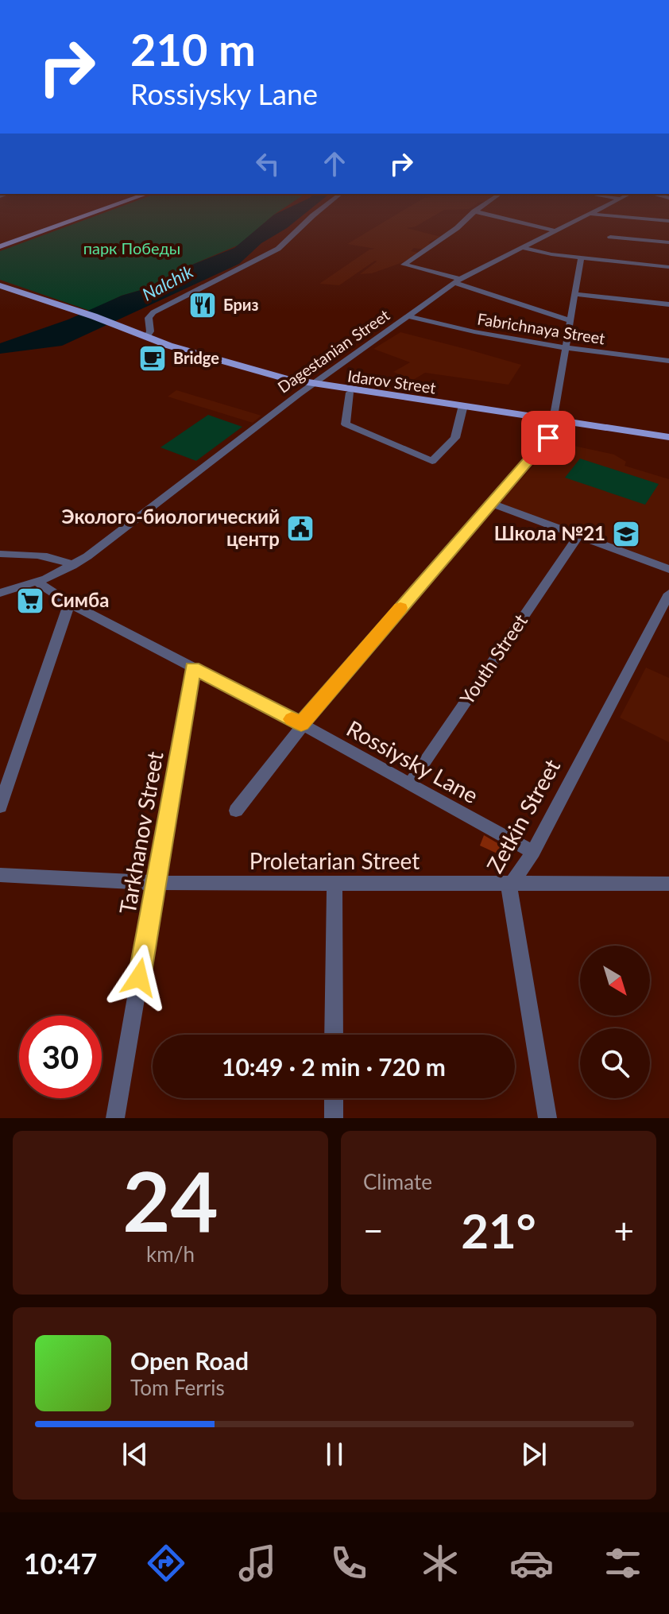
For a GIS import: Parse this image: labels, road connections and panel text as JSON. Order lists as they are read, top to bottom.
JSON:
{
  "streets": {
    "main road": ["Idarov Street"],
    "street": [
      "Fabrichnaya Street",
      "Dagestanian Street",
      "Youth Street",
      "Rossiysky Lane",
      "Zetkin Street",
      "Tarkhanov Street",
      "Proletarian Street"
    ]
  },
  "crossings": [
    ["Fabrichnaya Street", "Dagestanian Street"],
    ["Dagestanian Street", "Idarov Street"],
    ["Dagestanian Street", "Rossiysky Lane"],
    ["Youth Street", "Rossiysky Lane"],
    ["Rossiysky Lane", "Zetkin Street"],
    ["Rossiysky Lane", "Tarkhanov Street"],
    ["Zetkin Street", "Proletarian Street"],
    ["Tarkhanov Street", "Proletarian Street"]
  ],
  "water": ["Nalchik"],
  "parks": ["парк Победы"],
  "places": {
    "restaurant": ["Бриз"],
    "cafe": ["Bridge"],
    "public building": ["Эколого-биологический центр"],
    "school or university": ["Школа №21"],
    "supermarket": ["Симба"]
  },
  "north": "bottom right",
  "page": {
    "turn": ["210 m", "Rossiysky Lane"],
    "limit": "30",
    "trip": "10:49 · 2 min · 720 m",
    "tile": [
      ["24", "km/h"],
      "Climate"
    ],
    "heat": ["−", "21°", "+"],
    "song": ["Open Road", "Tom Ferris"],
    "tabs": "10:47"
  }
}
